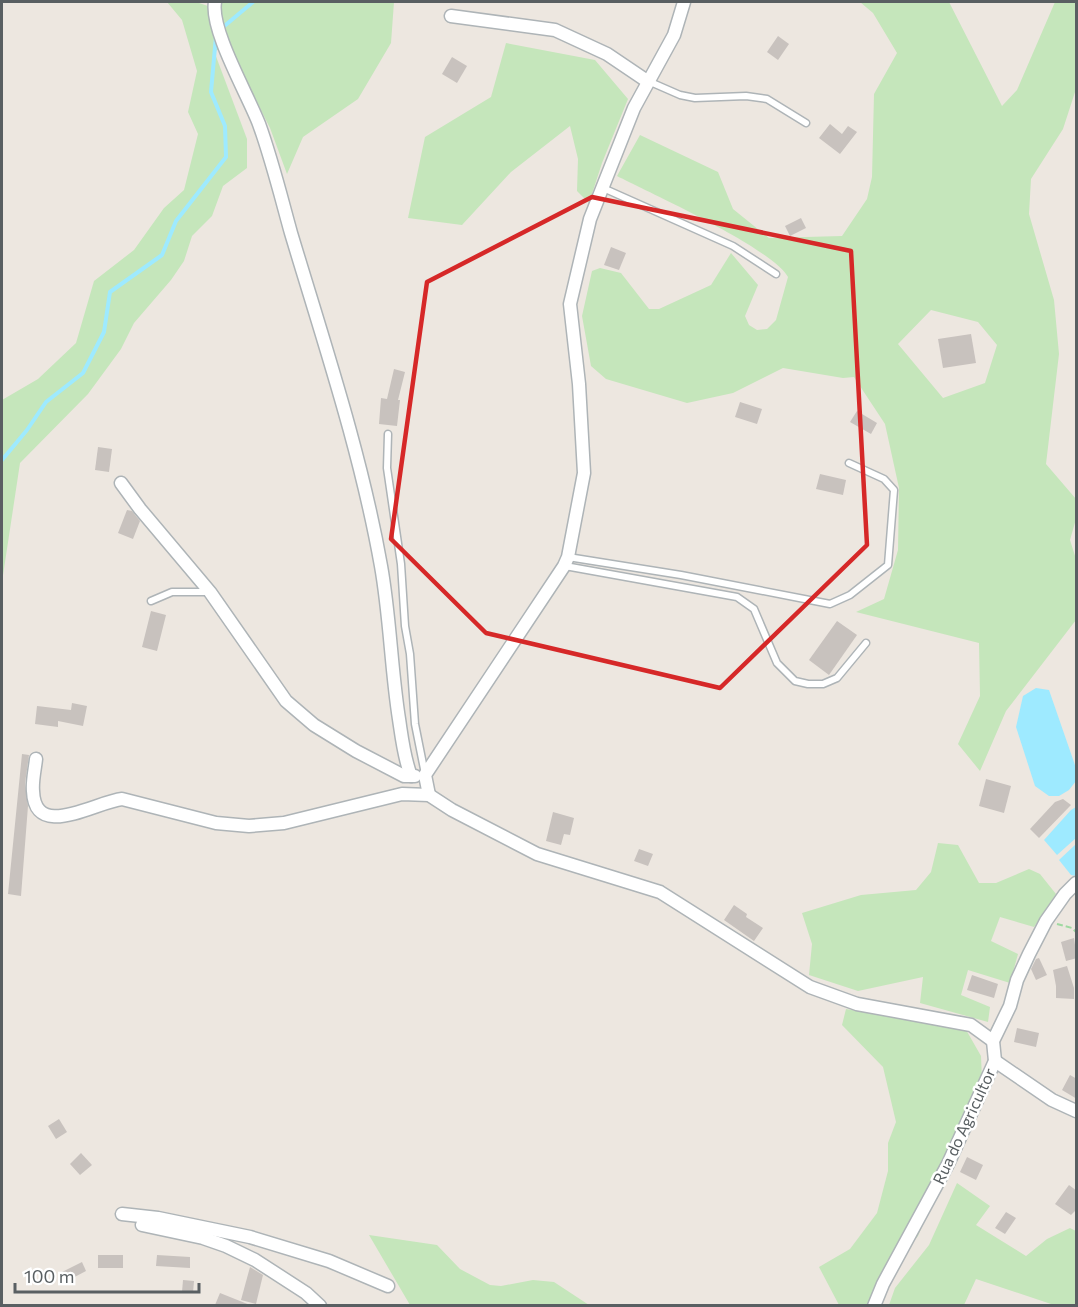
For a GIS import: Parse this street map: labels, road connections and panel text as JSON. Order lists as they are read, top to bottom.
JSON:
{
  "streets": {
    "street": ["Rua do Agricultor"]
  },
  "scale_bar": "100 m"
}
